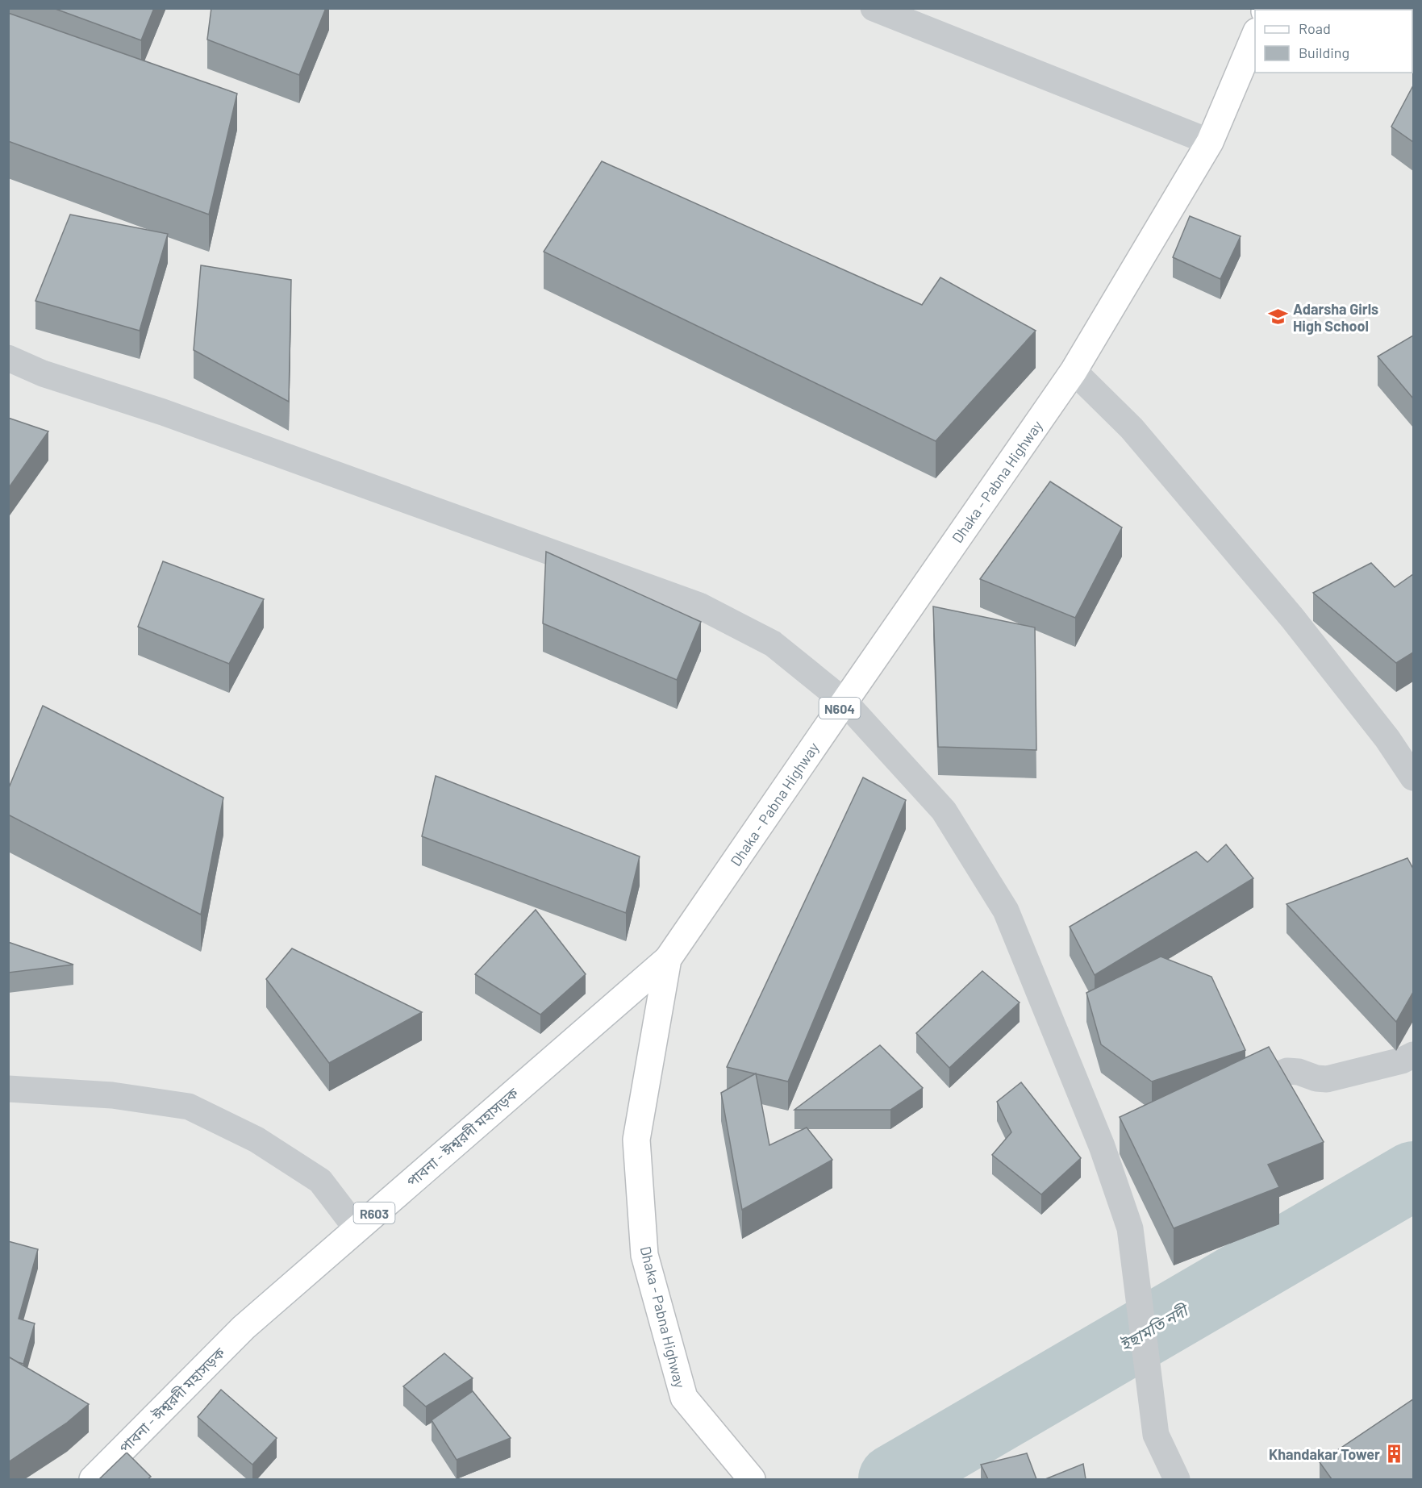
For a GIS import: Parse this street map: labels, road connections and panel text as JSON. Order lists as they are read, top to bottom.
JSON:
{
  "streets": {
    "main road": [
      "Dhaka - Pabna Highway",
      "N604",
      "পাবনা - ঈশ্বরদী মহাসড়ক",
      "R603"
    ]
  },
  "crossings": [
    ["Dhaka - Pabna Highway", "পাবনা - ঈশ্বরদী মহাসড়ক"]
  ],
  "water": ["ইছামতি নদী"],
  "places": {
    "school or university": ["Adarsha Girls High School"],
    "building": ["Khandakar Tower"]
  },
  "legend": ["Road", "Building"]
}
